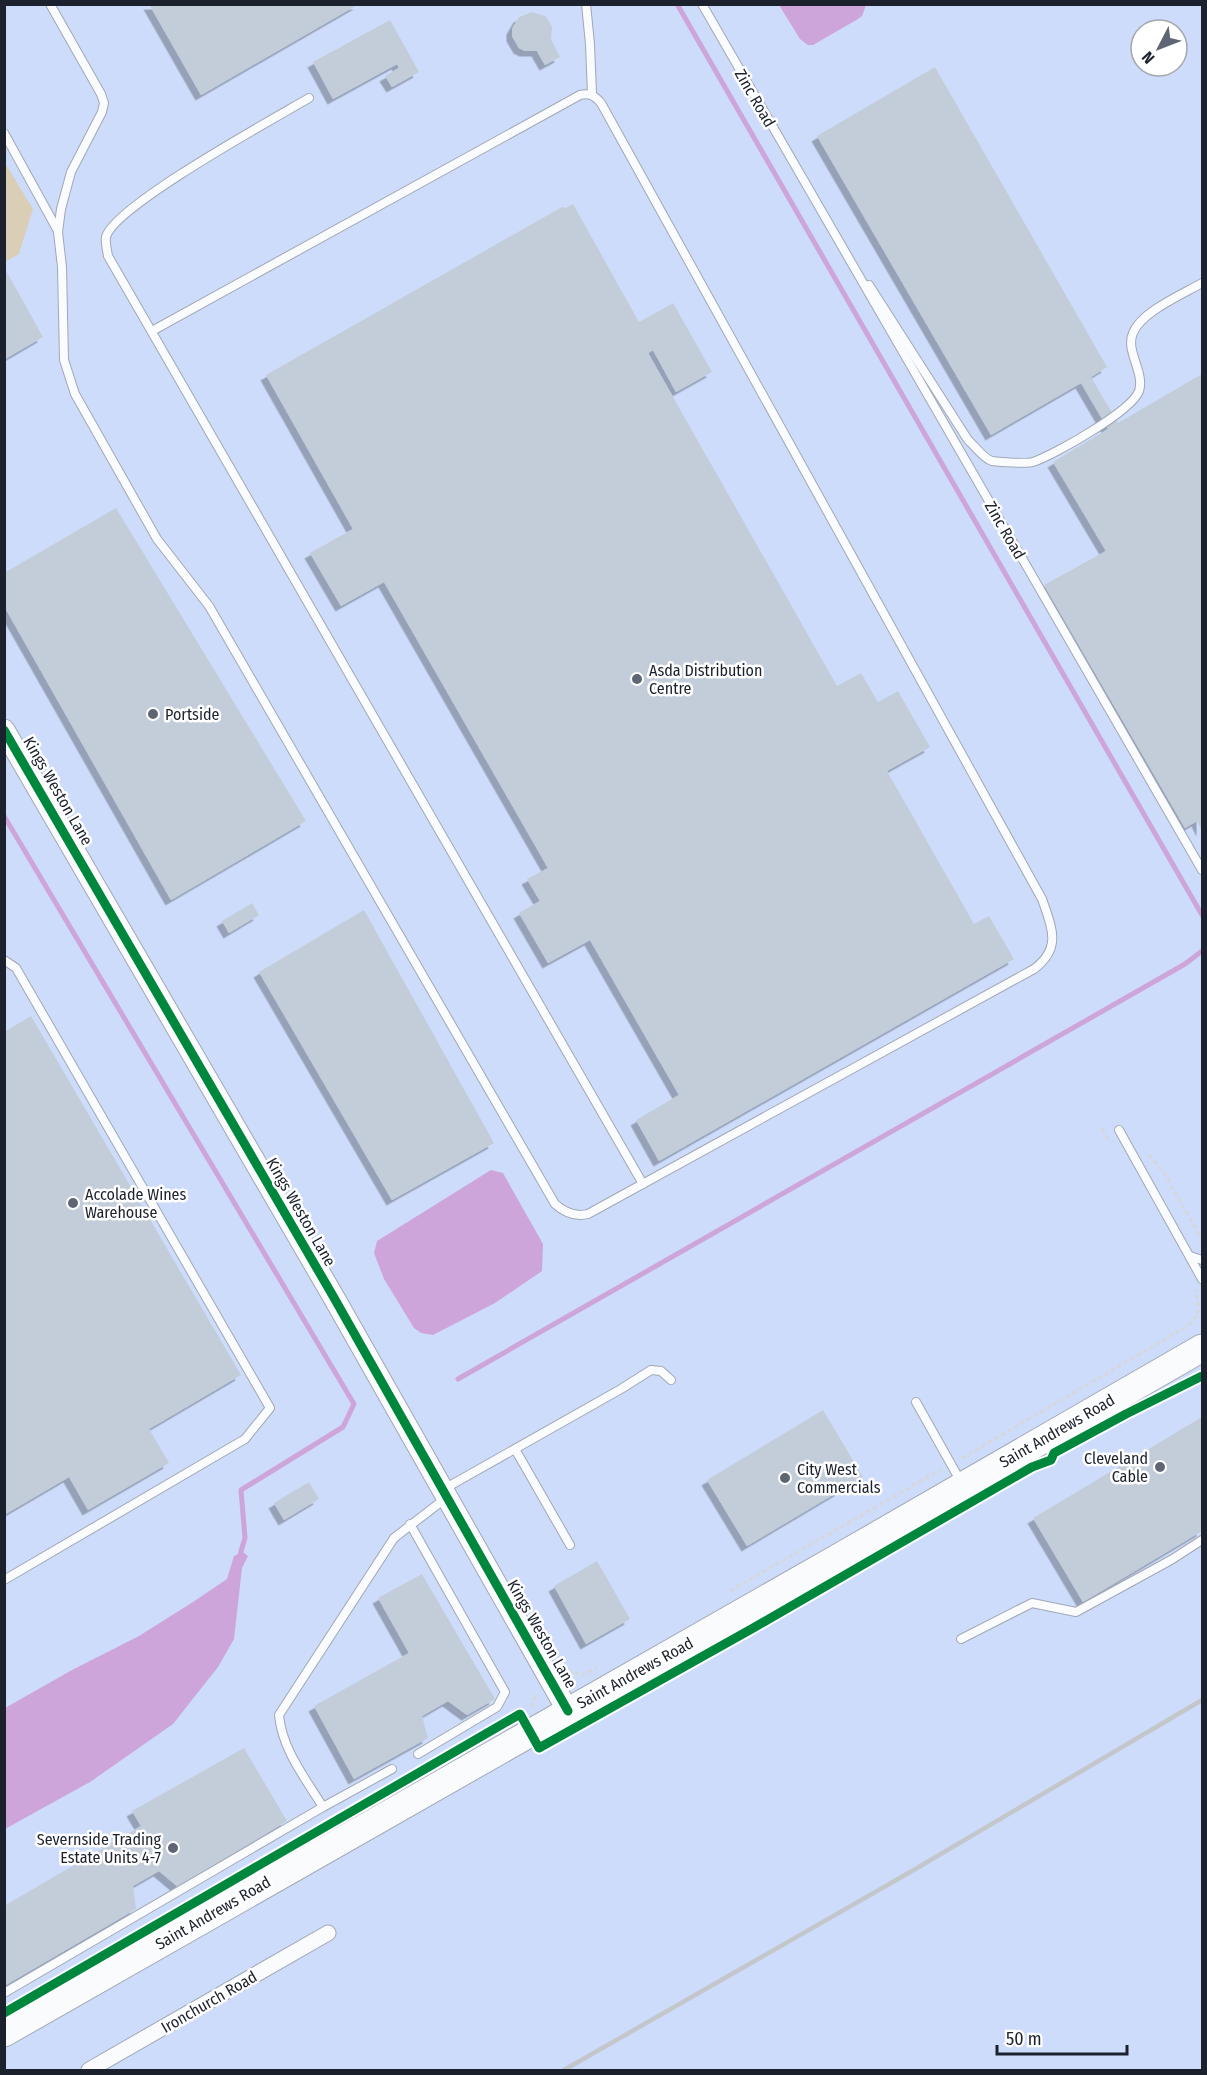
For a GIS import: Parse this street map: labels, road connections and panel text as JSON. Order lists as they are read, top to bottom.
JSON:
{
  "streets": {
    "highway": ["Saint Andrews Road"],
    "street": ["Kings Weston Lane", "Ironchurch Road"],
    "lane": ["Zinc Road"]
  },
  "crossings": [
    ["Kings Weston Lane", "Saint Andrews Road"]
  ],
  "places": [
    "Asda Distribution Centre",
    "Portside",
    "Accolade Wines Warehouse",
    "Cleveland Cable",
    "City West Commercials",
    "Severnside Trading Estate Units 4-7"
  ],
  "scale_bar": "50 m",
  "north": "bottom left"
}
